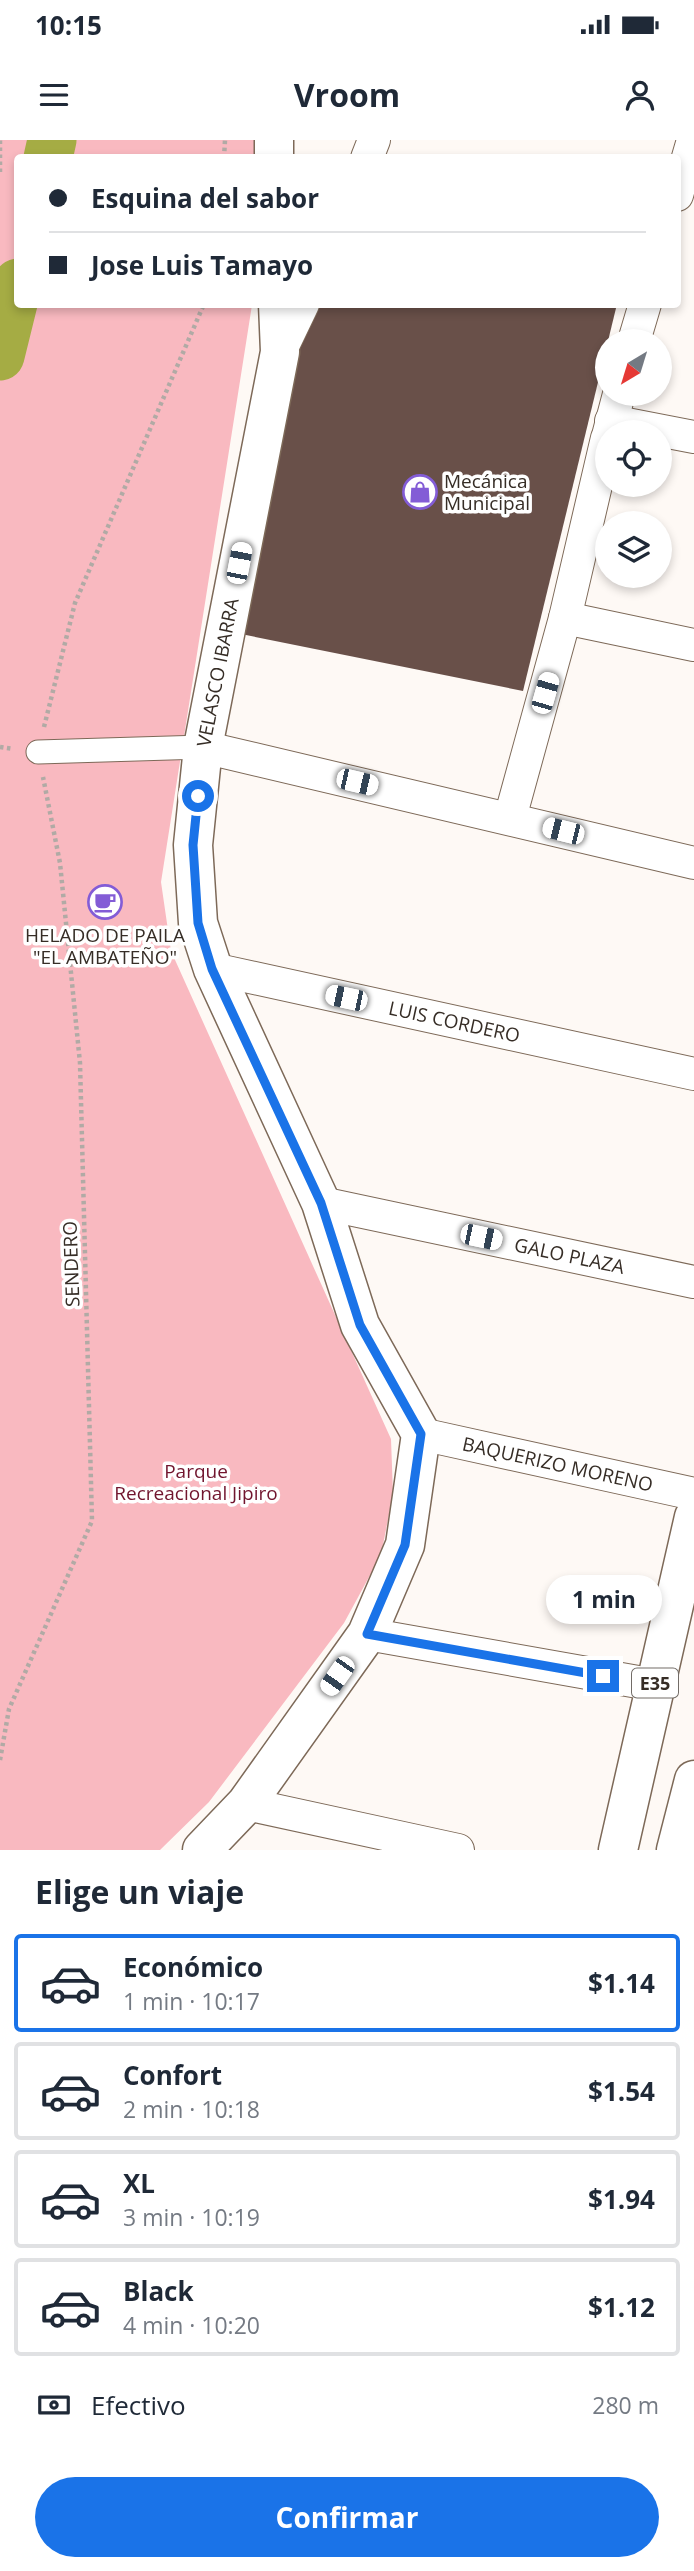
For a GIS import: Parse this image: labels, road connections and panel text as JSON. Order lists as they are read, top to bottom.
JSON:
{
  "streets": {
    "main road": ["VELASCO IBARRA", "E35"],
    "street": ["LUIS CORDERO", "GALO PLAZA", "BAQUERIZO MORENO"],
    "path": ["SENDERO"]
  },
  "crossings": [
    ["VELASCO IBARRA", "LUIS CORDERO"],
    ["VELASCO IBARRA", "GALO PLAZA"],
    ["VELASCO IBARRA", "BAQUERIZO MORENO"]
  ],
  "parks": ["Parque Recreacional Jipiro"],
  "places": {
    "shop": ["Mecánica Municipal"],
    "cafe": ["HELADO DE PAILA \"EL AMBATEÑO\""]
  },
  "north": "bottom left",
  "page": {
    "status": "10:15",
    "header": "Vroom",
    "banner": ["Esquina del sabor", "Jose Luis Tamayo"],
    "bubble": "1 min",
    "heading": "Elige un viaje",
    "list": [
      {
        "name": "Económico",
        "note": "1 min · 10:17",
        "value": "$1.14"
      },
      {
        "name": "Confort",
        "note": "2 min · 10:18",
        "value": "$1.54"
      },
      {
        "name": "XL",
        "note": "3 min · 10:19",
        "value": "$1.94"
      },
      {
        "name": "Black",
        "note": "4 min · 10:20",
        "value": "$1.12"
      }
    ],
    "pay": ["Efectivo", "280 m"],
    "buttons": "Confirmar"
  }
}
